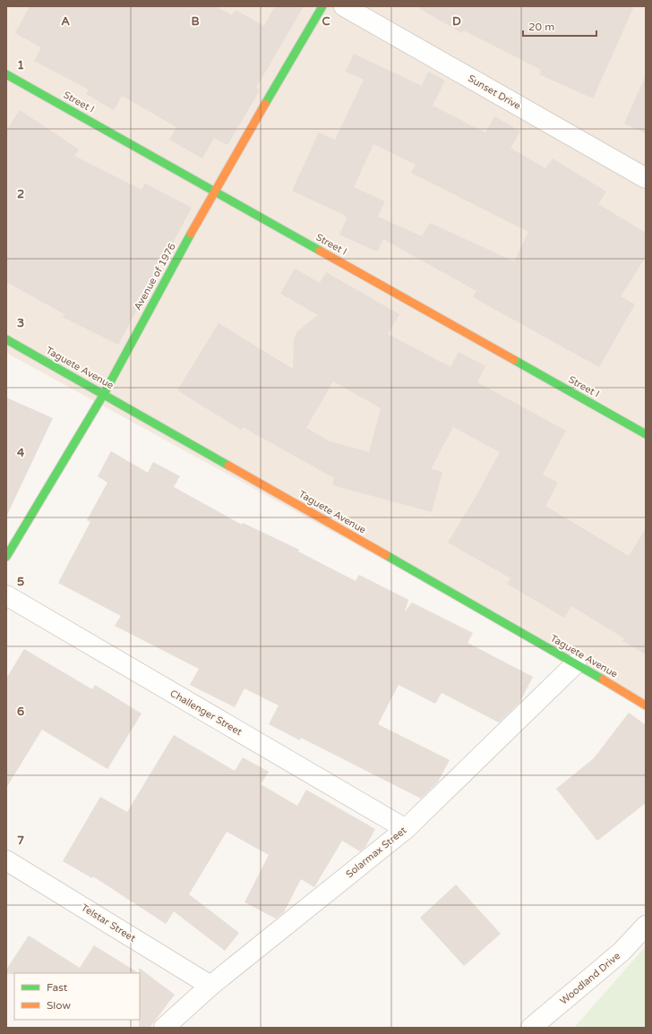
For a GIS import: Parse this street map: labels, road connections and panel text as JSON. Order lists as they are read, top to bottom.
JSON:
{
  "streets": {
    "street": [
      "Sunset Drive",
      "Street I",
      "Avenue of 1976",
      "Taguete Avenue",
      "Challenger Street",
      "Solarmax Street",
      "Telstar Street",
      "Woodland Drive"
    ]
  },
  "crossings": [
    ["Street I", "Avenue of 1976"],
    ["Avenue of 1976", "Taguete Avenue"],
    ["Taguete Avenue", "Solarmax Street"],
    ["Challenger Street", "Solarmax Street"],
    ["Solarmax Street", "Telstar Street"]
  ],
  "legend": ["Fast", "Slow"],
  "scale_bar": "20 m",
  "grid": {
    "columns": [
      "A",
      "B",
      "C",
      "D"
    ],
    "rows": [
      "1",
      "2",
      "3",
      "4",
      "5",
      "6",
      "7"
    ]
  }
}
